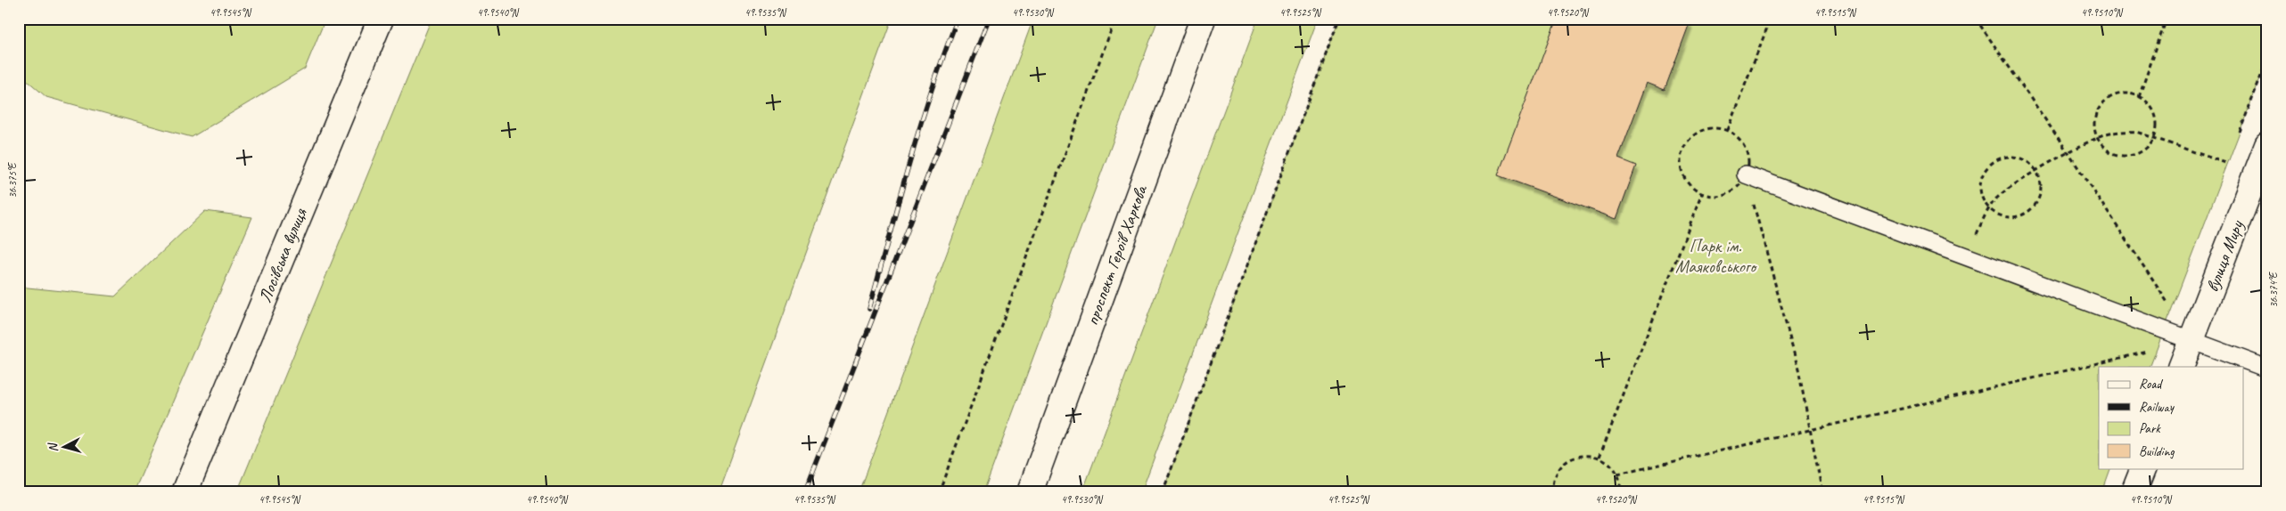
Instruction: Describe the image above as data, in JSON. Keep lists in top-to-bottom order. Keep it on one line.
{"streets":{"main road":["Лосівська вулиця","проспект Героїв Харкова","вулиця Миру"]},"parks":["Парк ім. Маяковського"],"legend":["Road","Railway","Park","Building"],"north":"left","coordinates":["49.9545°N","49.9540°N","49.9535°N","49.9530°N","49.9525°N","49.9520°N","49.9515°N","49.9510°N","36.375°E","36.374°E"]}
